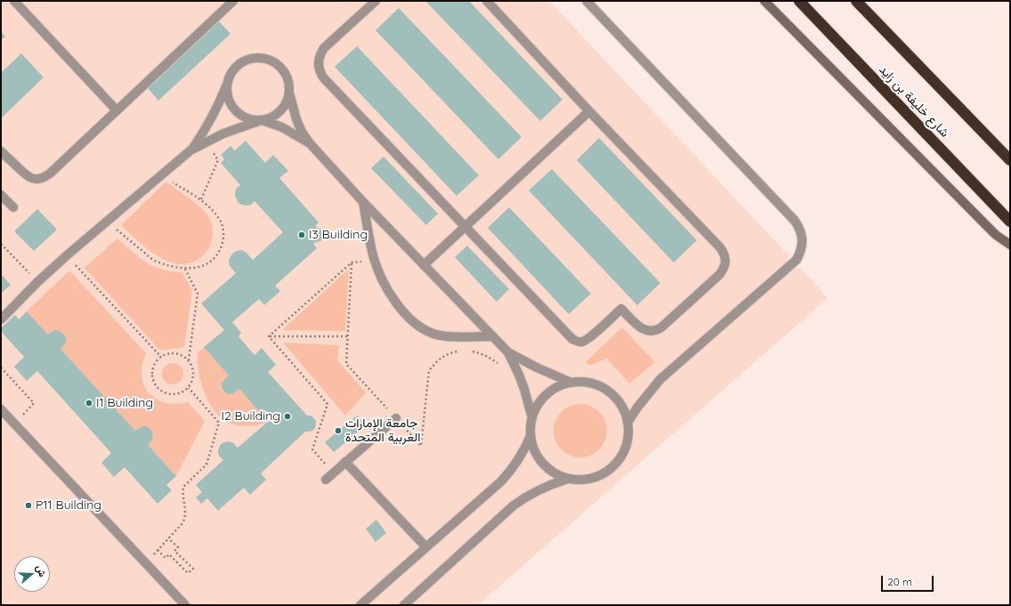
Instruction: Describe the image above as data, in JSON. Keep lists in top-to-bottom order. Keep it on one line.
{"streets":{"highway":["شارع خليفة بن زايد"]},"places":["I3 Building","I1 Building","I2 Building","جامعة الإمارات العربية المتحدة","P11 Building"],"scale_bar":"20 m","north":"right"}
